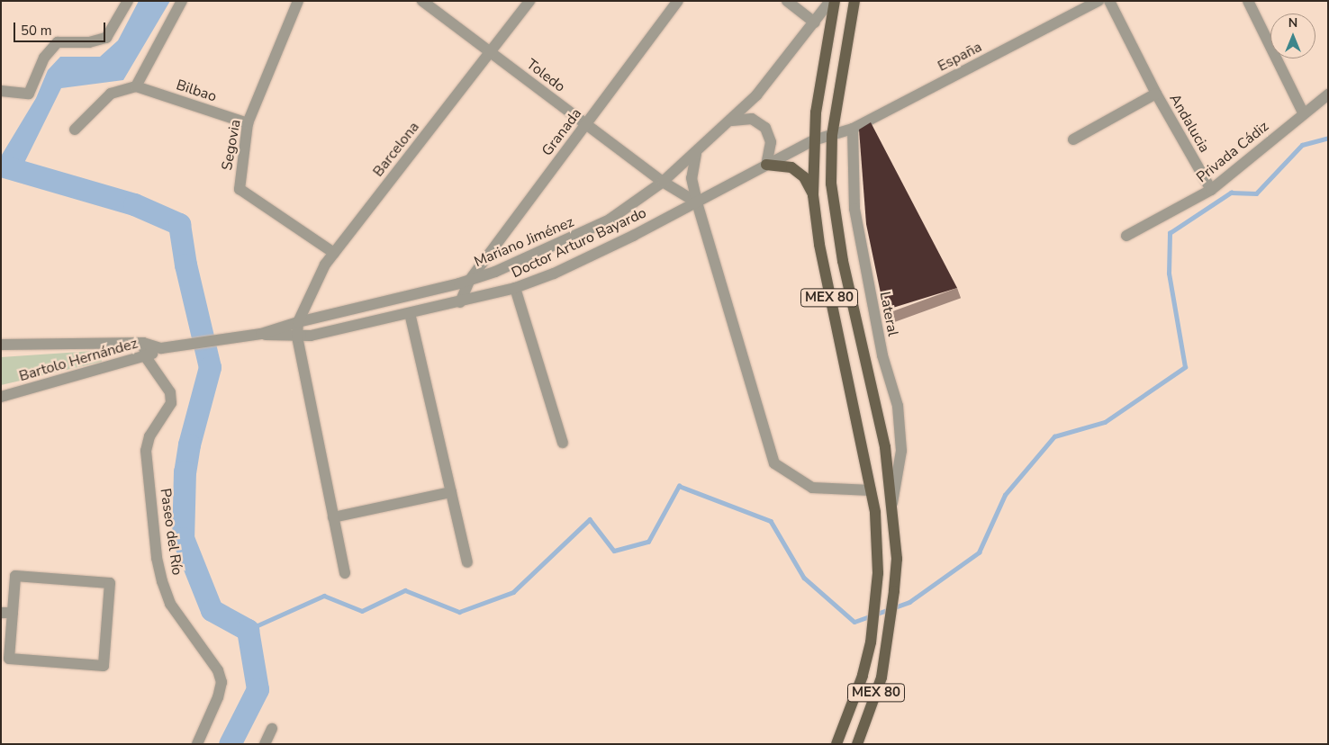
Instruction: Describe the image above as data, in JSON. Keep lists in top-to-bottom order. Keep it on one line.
{"streets":{"main road":["MEX 80"],"street":["España","Toledo","Bilbao","Andalucia","Granada","Segovia","Barcelona","Privada Cádiz","Mariano Jiménez","Doctor Arturo Bayardo","Lateral","Bartolo Hernández","Paseo del Río"]},"crossings":[["España","Doctor Arturo Bayardo"],["España","MEX 80"],["España","Lateral"],["Toledo","Granada"],["Toledo","Barcelona"],["Toledo","Mariano Jiménez"],["Toledo","Doctor Arturo Bayardo"],["Bilbao","Segovia"],["Andalucia","Privada Cádiz"],["Granada","Mariano Jiménez"],["Granada","Doctor Arturo Bayardo"],["Segovia","Barcelona"],["Barcelona","Mariano Jiménez"],["Mariano Jiménez","Doctor Arturo Bayardo"],["Mariano Jiménez","Bartolo Hernández"],["Mariano Jiménez","Paseo del Río"],["Doctor Arturo Bayardo","MEX 80"],["MEX 80","Lateral"],["Bartolo Hernández","Paseo del Río"]],"scale_bar":"50 m","north":"top"}
